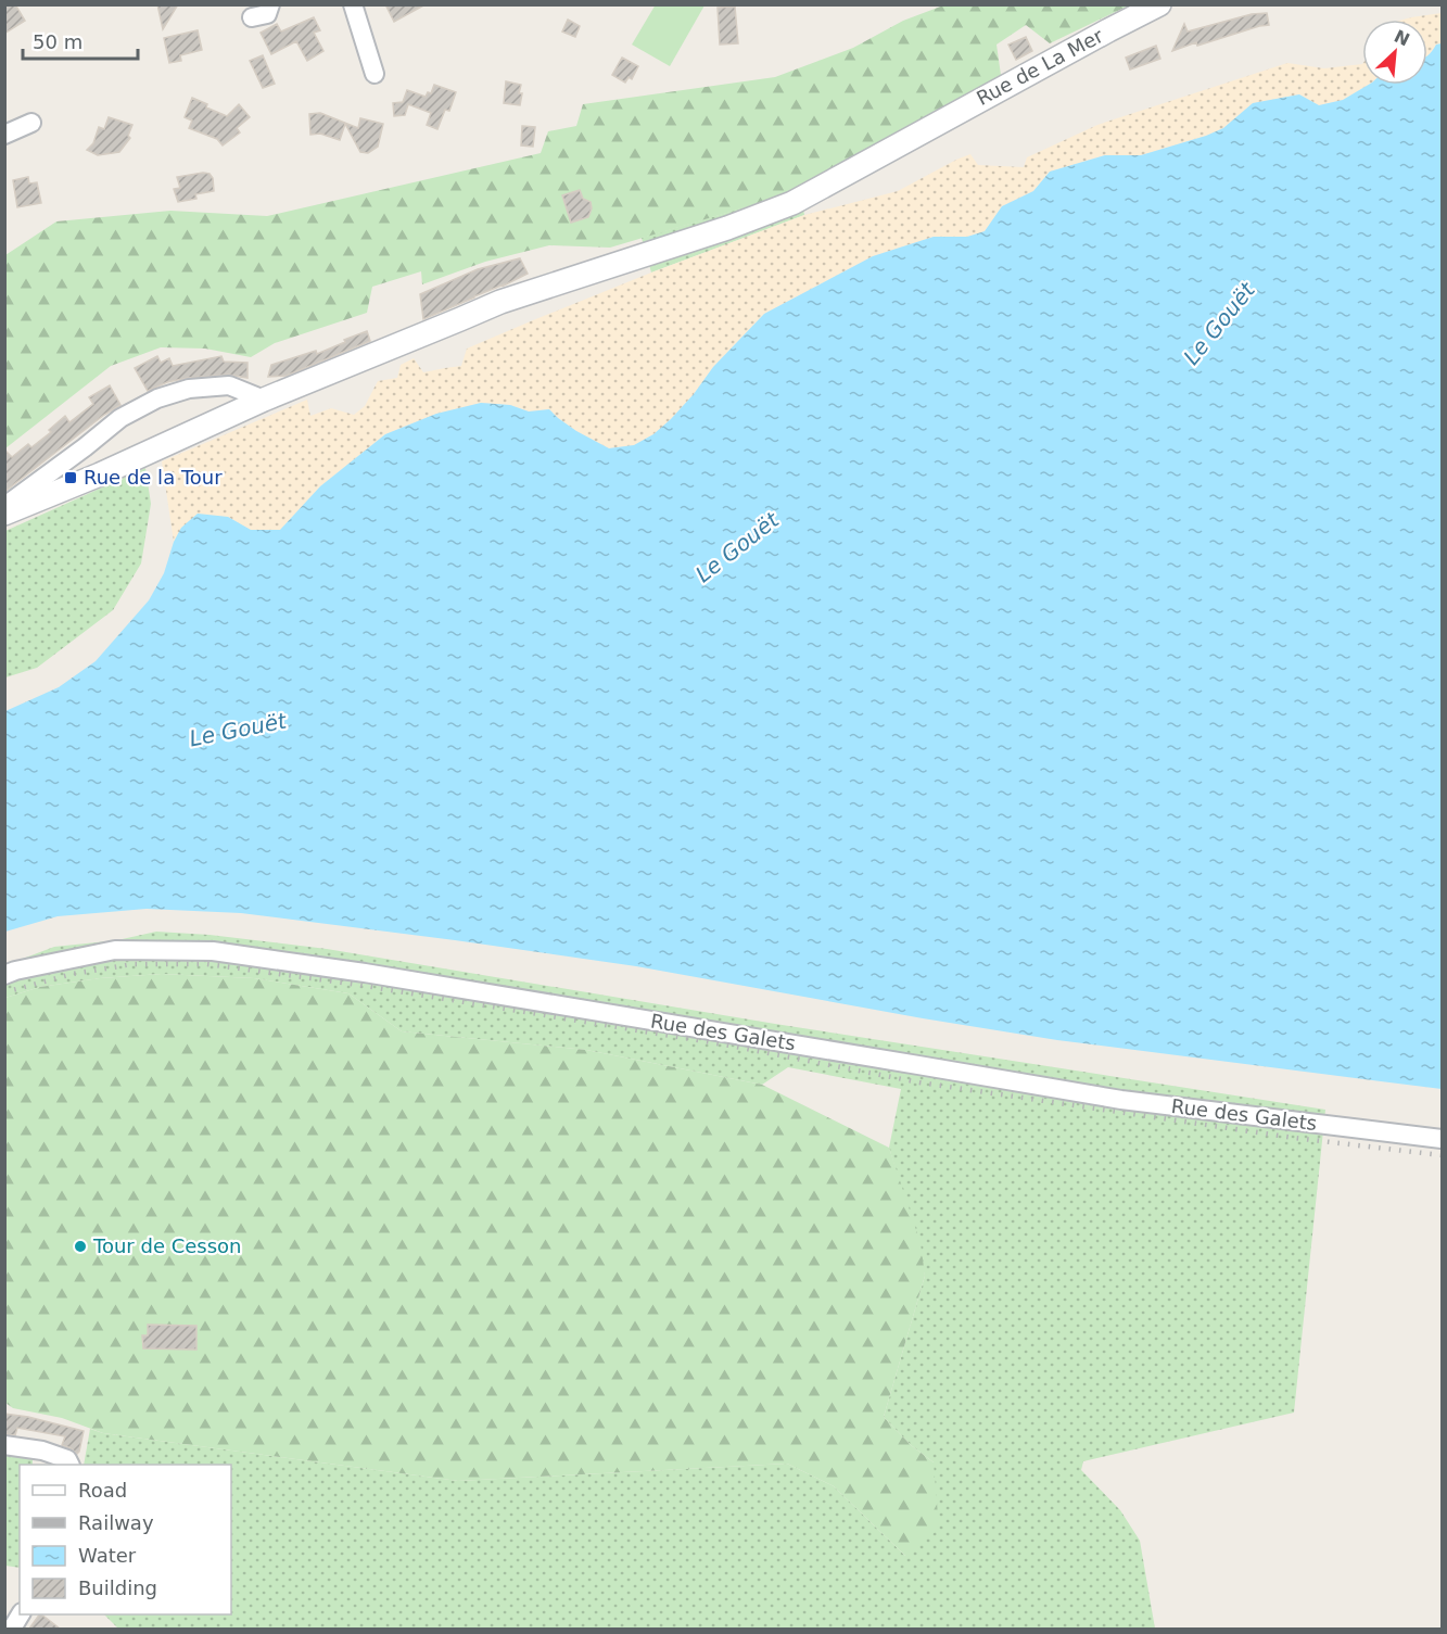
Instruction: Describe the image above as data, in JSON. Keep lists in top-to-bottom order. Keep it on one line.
{"streets":{"street":["Rue de La Mer","Rue des Galets"]},"water":["Le Gouët"],"places":{"transit":["Rue de la Tour"],"other":["Tour de Cesson"]},"legend":["Road","Railway","Water","Building"],"scale_bar":"50 m","north":"top right"}
